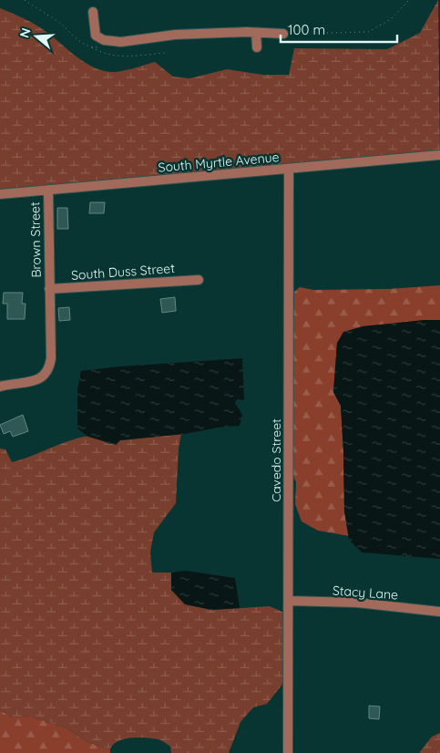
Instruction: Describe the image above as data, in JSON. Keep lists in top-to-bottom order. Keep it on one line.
{"streets":{"street":["South Myrtle Avenue","Brown Street","South Duss Street","Cavedo Street","Stacy Lane"]},"crossings":[["South Myrtle Avenue","Brown Street"],["South Myrtle Avenue","Cavedo Street"],["Brown Street","South Duss Street"],["Cavedo Street","Stacy Lane"]],"scale_bar":"100 m","north":"left"}
